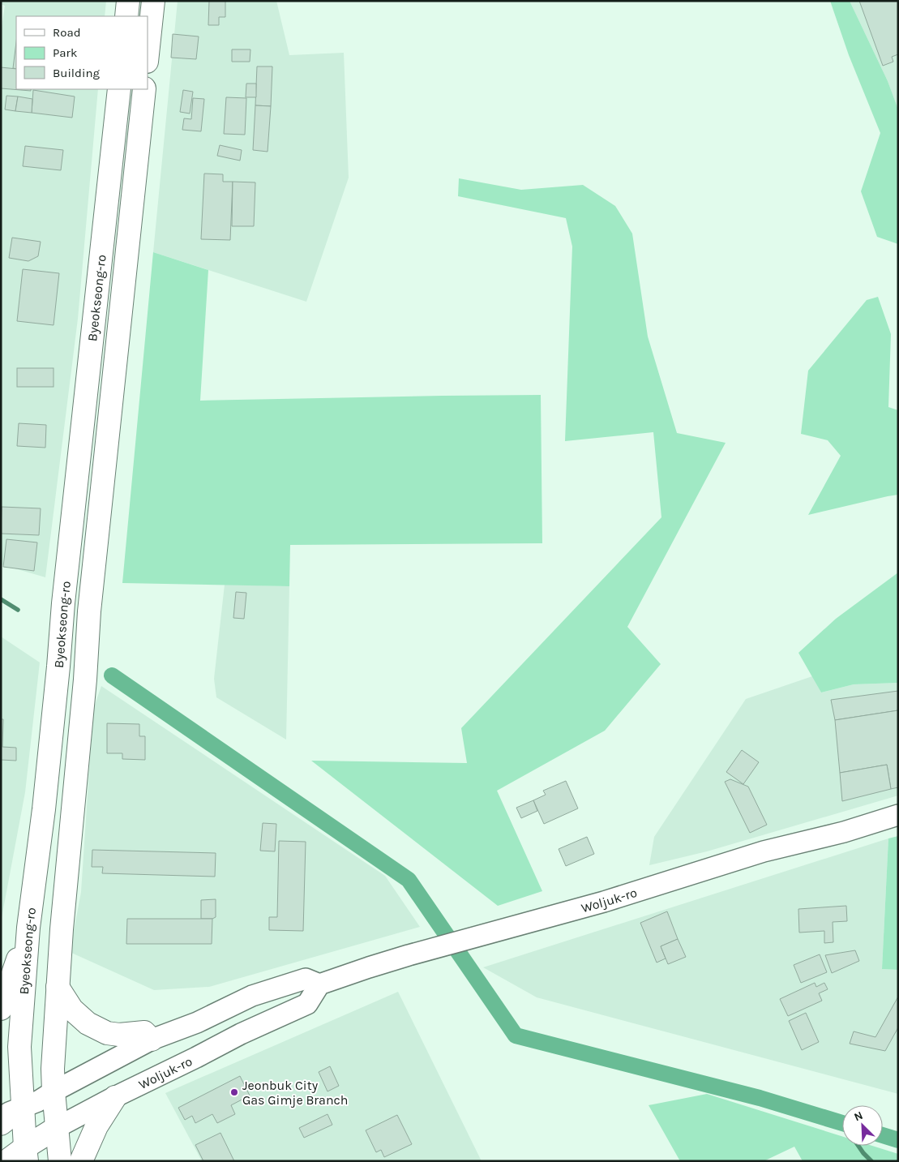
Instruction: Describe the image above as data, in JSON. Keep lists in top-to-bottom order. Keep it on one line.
{"streets":{"main road":["Byeokseong-ro","Woljuk-ro"]},"crossings":[["Byeokseong-ro","Woljuk-ro"]],"places":["Jeonbuk City Gas Gimje Branch"],"legend":["Road","Park","Building"],"north":"top left"}
